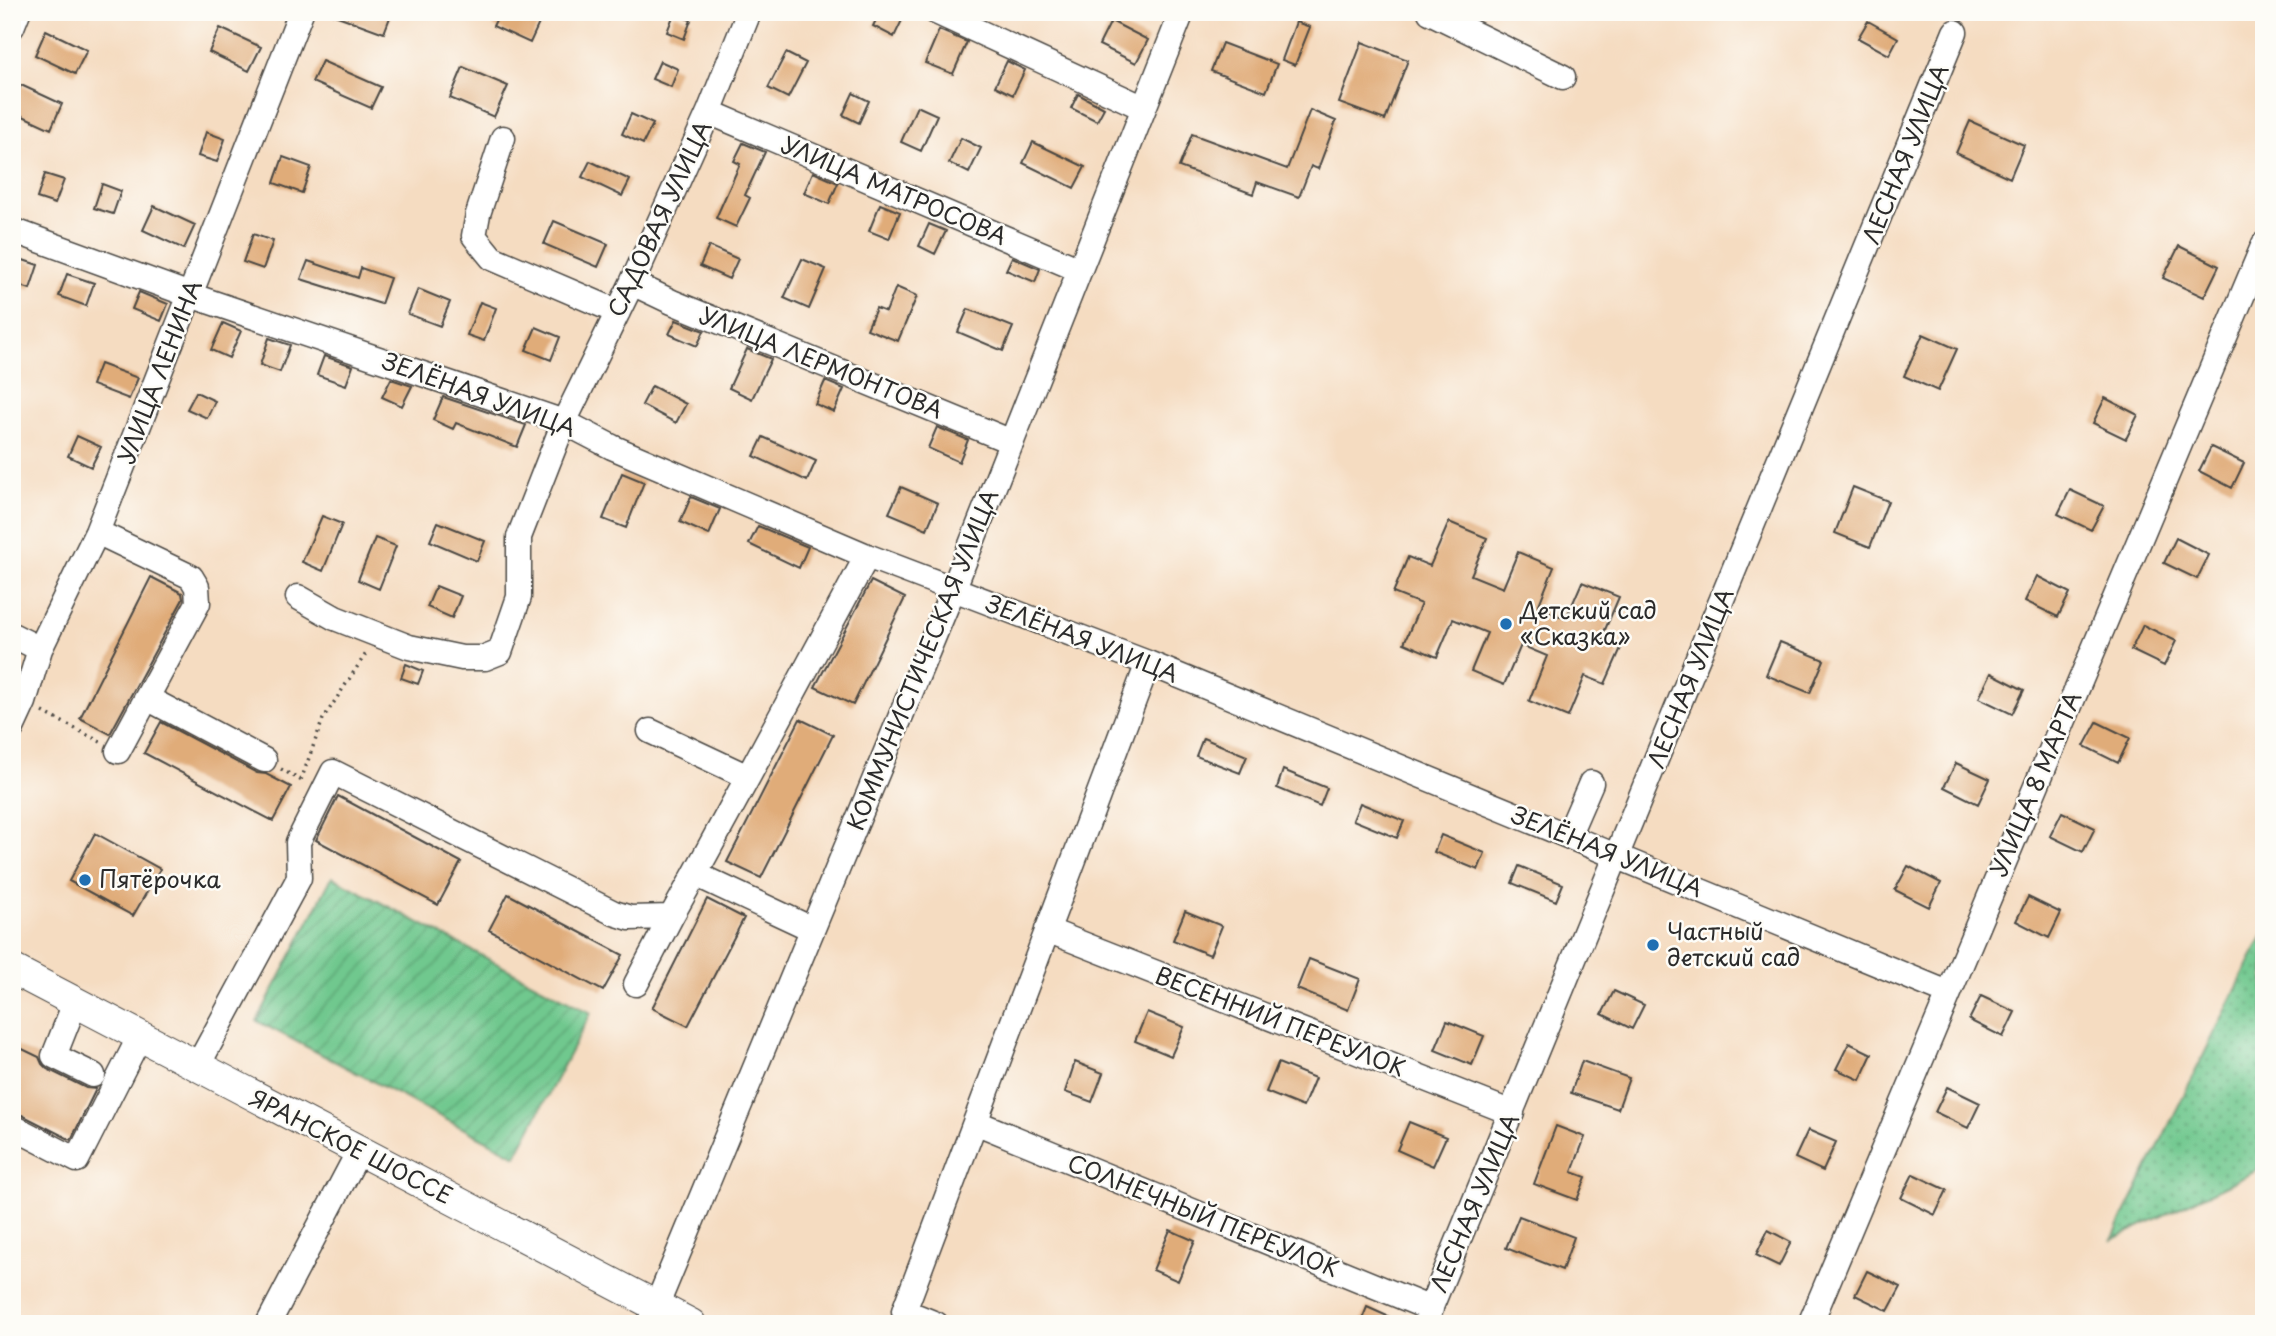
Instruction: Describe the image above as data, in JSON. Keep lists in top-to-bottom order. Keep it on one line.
{"streets":{"main road":["ЯРАНСКОЕ ШОССЕ"],"street":["ЛЕСНАЯ УЛИЦА","УЛИЦА МАТРОСОВА","САДОВАЯ УЛИЦА","УЛИЦА ЛЕРМОНТОВА","УЛИЦА ЛЕНИНА","ЗЕЛЁНАЯ УЛИЦА","КОММУНИСТИЧЕСКАЯ УЛИЦА","УЛИЦА 8 МАРТА","ВЕСЕННИЙ ПЕРЕУЛОК","СОЛНЕЧНЫЙ ПЕРЕУЛОК"]},"crossings":[["ЛЕСНАЯ УЛИЦА","ЗЕЛЁНАЯ УЛИЦА"],["ЛЕСНАЯ УЛИЦА","ВЕСЕННИЙ ПЕРЕУЛОК"],["ЛЕСНАЯ УЛИЦА","СОЛНЕЧНЫЙ ПЕРЕУЛОК"],["УЛИЦА МАТРОСОВА","САДОВАЯ УЛИЦА"],["УЛИЦА МАТРОСОВА","КОММУНИСТИЧЕСКАЯ УЛИЦА"],["САДОВАЯ УЛИЦА","УЛИЦА ЛЕРМОНТОВА"],["САДОВАЯ УЛИЦА","ЗЕЛЁНАЯ УЛИЦА"],["УЛИЦА ЛЕРМОНТОВА","КОММУНИСТИЧЕСКАЯ УЛИЦА"],["УЛИЦА ЛЕНИНА","ЗЕЛЁНАЯ УЛИЦА"],["ЗЕЛЁНАЯ УЛИЦА","КОММУНИСТИЧЕСКАЯ УЛИЦА"],["ЗЕЛЁНАЯ УЛИЦА","УЛИЦА 8 МАРТА"],["КОММУНИСТИЧЕСКАЯ УЛИЦА","ЯРАНСКОЕ ШОССЕ"]],"places":["Детский сад «Сказка»","Пятёрочка","Частный детский сад"]}
